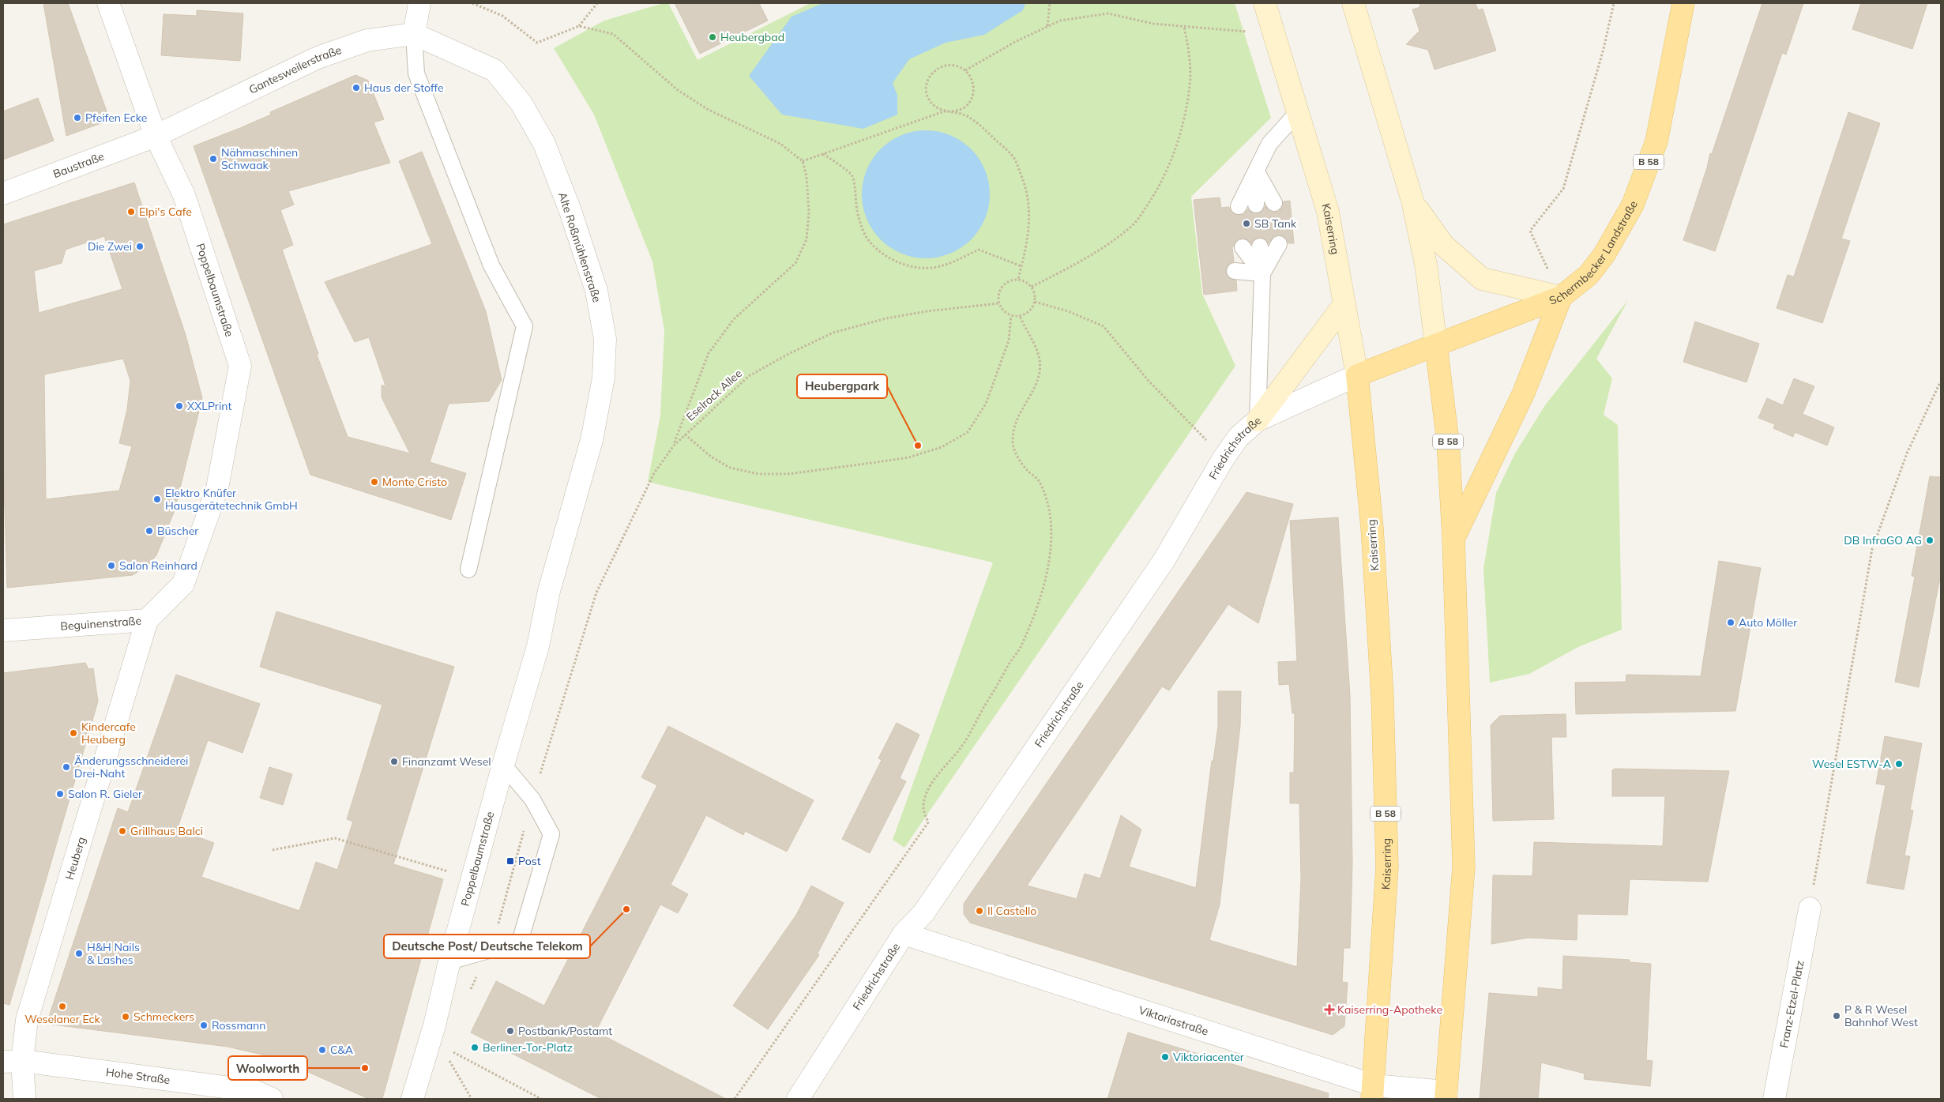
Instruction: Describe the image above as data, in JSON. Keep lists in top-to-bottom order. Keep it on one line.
{"streets":{"main road":["B 58","Kaiserring","Schermbecker Landstraße"],"street":["Gantesweilerstraße","Baustraße","Alte Roßmühlenstraße","Poppelbaumstraße","Friedrichstraße","Beguinenstraße","Heuberg","Franz-Etzel-Platz","Viktoriastraße","Hohe Straße"],"path":["Eselrock Allee"]},"crossings":[["Gantesweilerstraße","Baustraße"],["Gantesweilerstraße","Alte Roßmühlenstraße"],["Gantesweilerstraße","Poppelbaumstraße"],["B 58","Schermbecker Landstraße"],["B 58","Viktoriastraße"],["Baustraße","Poppelbaumstraße"],["Kaiserring","Schermbecker Landstraße"],["Kaiserring","Friedrichstraße"],["Kaiserring","Viktoriastraße"],["Alte Roßmühlenstraße","Poppelbaumstraße"],["Schermbecker Landstraße","Friedrichstraße"],["Poppelbaumstraße","Beguinenstraße"],["Friedrichstraße","Viktoriastraße"],["Beguinenstraße","Heuberg"],["Heuberg","Hohe Straße"]],"places":{"other":["Heubergbad","Haus der Stoffe","Pfeifen Ecke","Nähmaschinen Schwaak","Elpi's Cafe","SB Tank","Die Zwei","XXLPrint","Heubergpark","Monte Cristo","Elektro Knüfer Hausgerätetechnik GmbH","Büscher","DB InfraGO AG","Salon Reinhard","Auto Möller","Kindercafe Heuberg","Finanzamt Wesel","Wesel ESTW-A","Änderungsschneiderei Drei-Naht","Salon R. Gieler","Grillhaus Balci","Deutsche Post/ Deutsche Telekom","Il Castello","H&H Nails & Lashes","Weselaner Eck","P & R Wesel Bahnhof West","Schmeckers","Rossmann","Postbank/Postamt","Berliner-Tor-Platz","C&A","Viktoriacenter","Woolworth"],"transit":["Post"],"health":["Kaiserring-Apotheke"]}}
